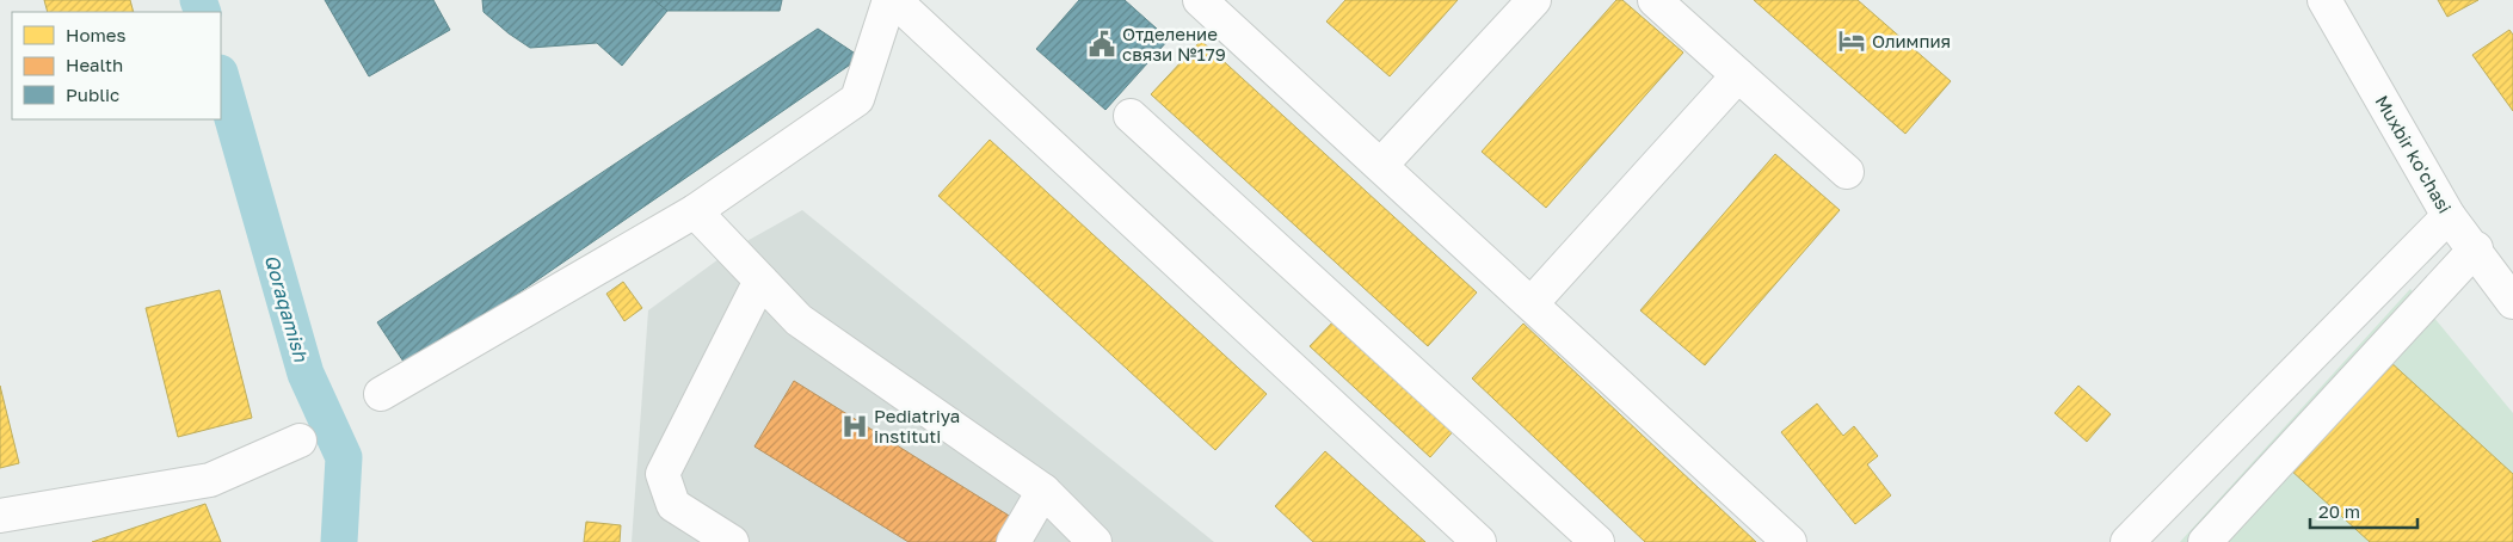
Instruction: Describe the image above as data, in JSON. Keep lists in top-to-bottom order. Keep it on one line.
{"streets":{"street":["Muxbir ko'chasi"]},"water":["Qoraqamish"],"places":{"hotel":["Олимпия"],"public building":["Отделение связи №179"],"hospital":["Pediatriya instituti"]},"legend":["Homes","Health","Public"],"scale_bar":"20 m"}
